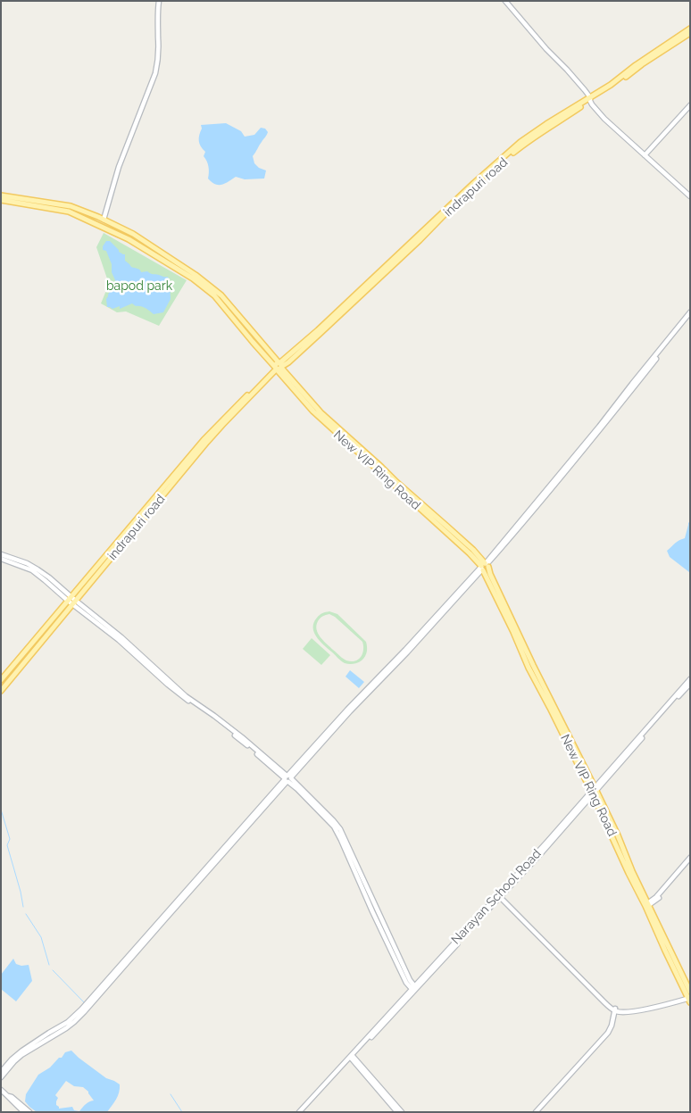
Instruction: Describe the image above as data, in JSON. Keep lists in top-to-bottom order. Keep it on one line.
{"streets":{"main road":["indrapuri road","New VIP Ring Road"],"street":["Narayan School Road"]},"crossings":[["indrapuri road","New VIP Ring Road"],["New VIP Ring Road","Narayan School Road"]],"parks":["bapod park"]}
